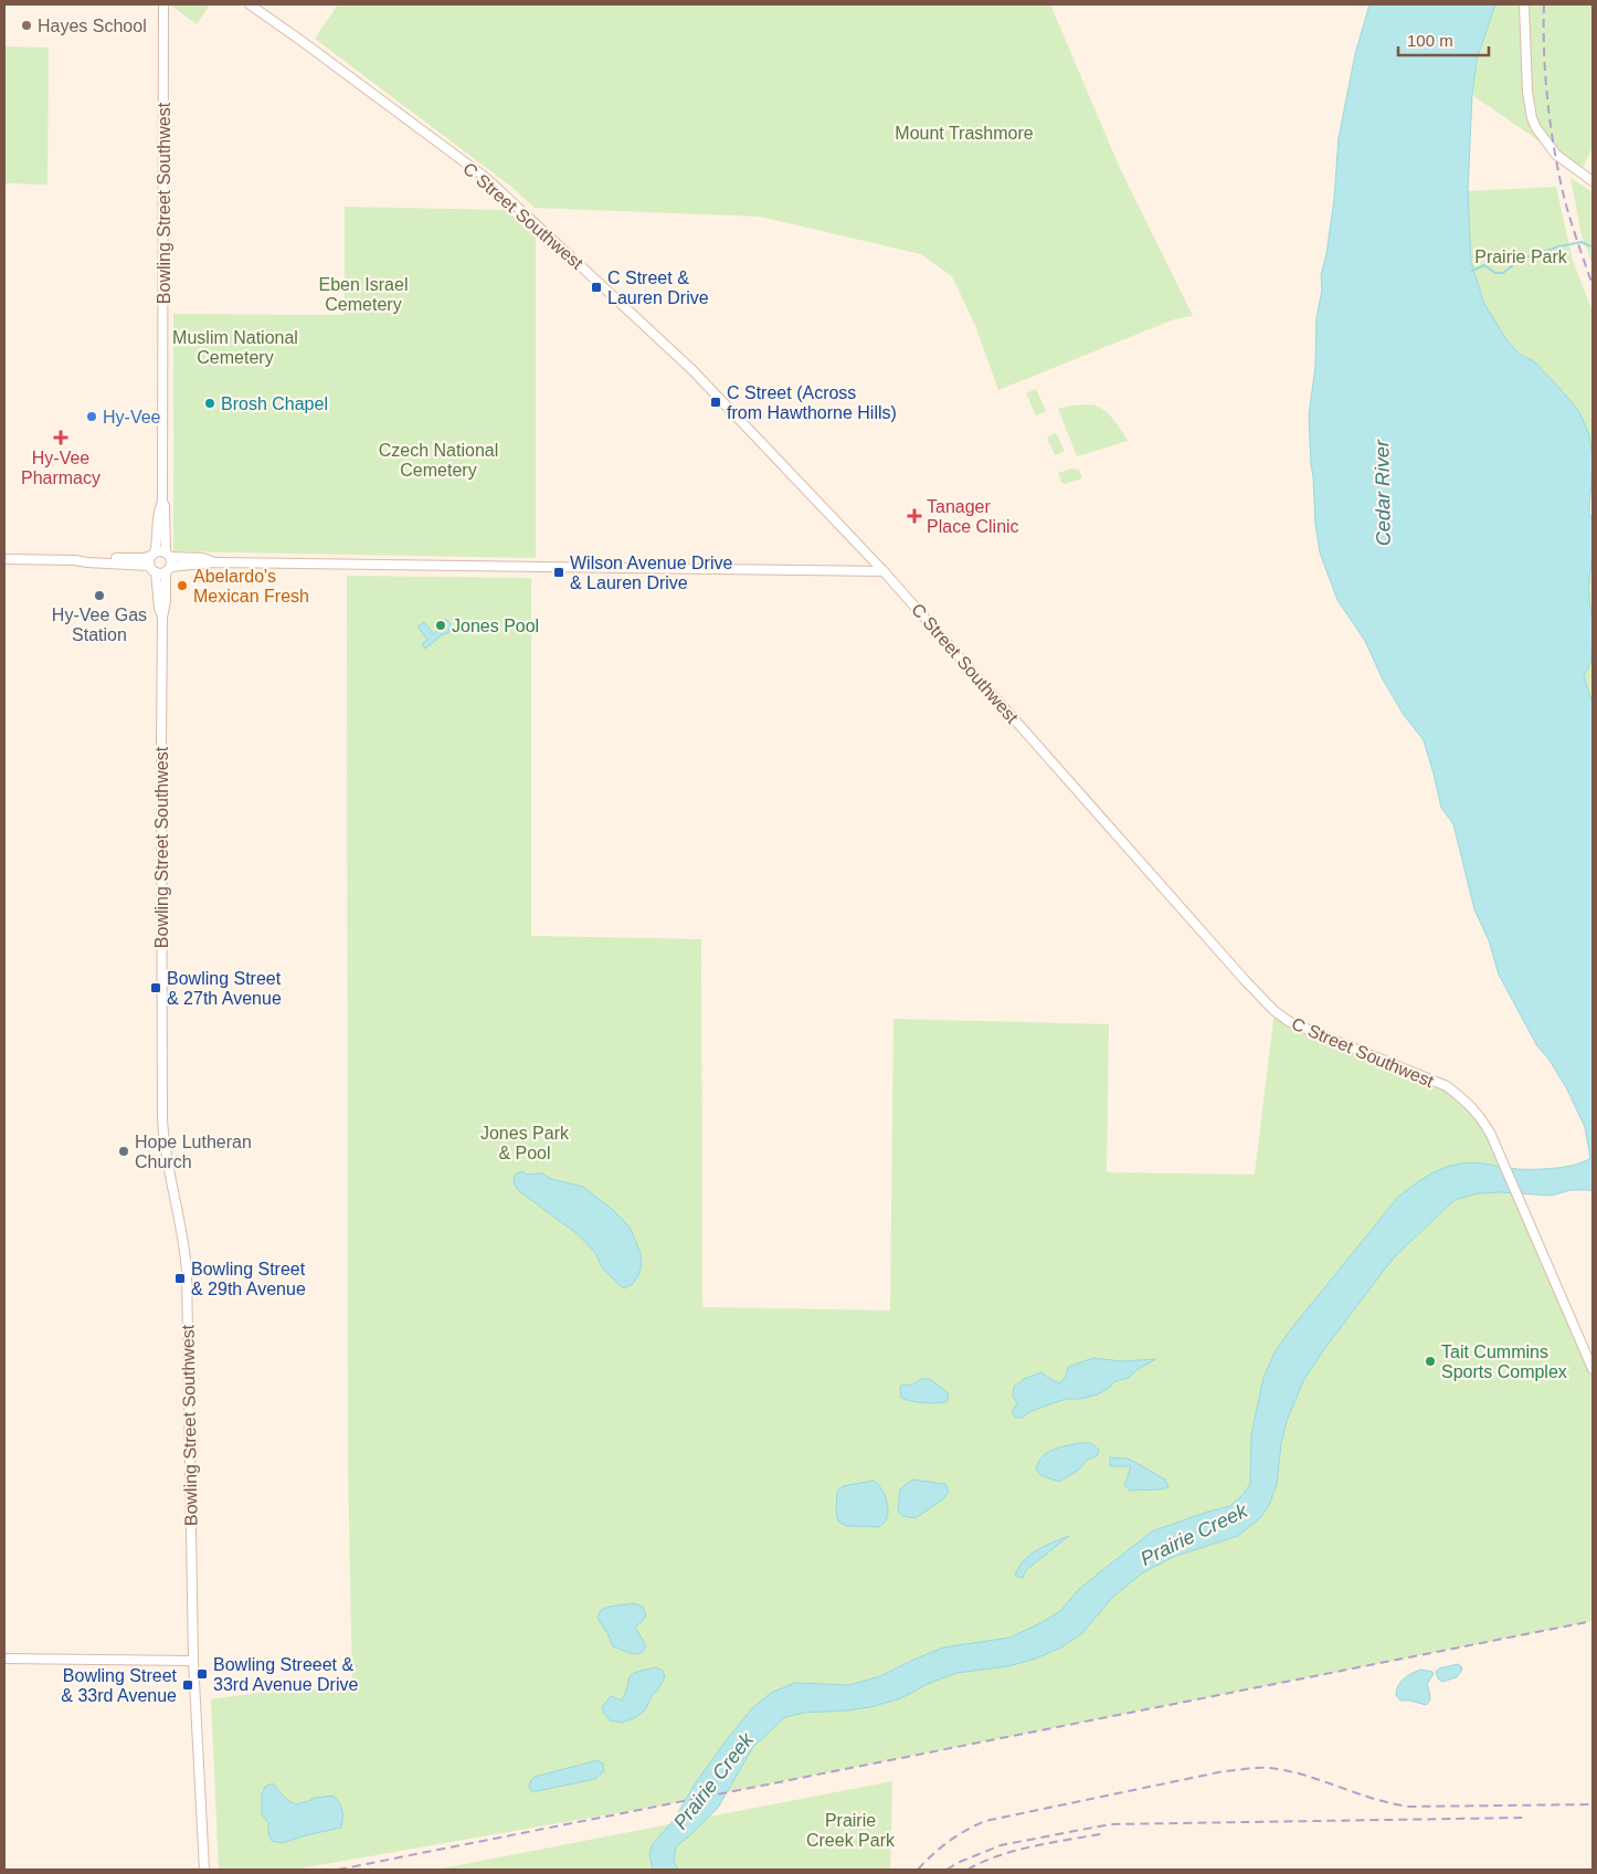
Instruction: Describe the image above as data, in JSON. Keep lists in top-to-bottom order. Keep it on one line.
{"streets":{"main road":["Bowling Street Southwest","C Street Southwest"]},"water":["Cedar River","Prairie Creek"],"parks":["Mount Trashmore","Prairie Park","Eben Israel Cemetery","Muslim National Cemetery","Czech National Cemetery","Jones Park & Pool","Prairie Creek Park"],"places":{"other":["Hayes School","Brosh Chapel","Hy-Vee","Abelardo's Mexican Fresh","Hy-Vee Gas Station","Jones Pool","Hope Lutheran Church","Tait Cummins Sports Complex"],"transit":["C Street & Lauren Drive","C Street (Across from Hawthorne Hills)","Wilson Avenue Drive & Lauren Drive","Bowling Street & 27th Avenue","Bowling Street & 29th Avenue","Bowling Streeet & 33rd Avenue Drive","Bowling Street & 33rd Avenue"],"health":["Hy-Vee Pharmacy","Tanager Place Clinic"]},"scale_bar":"100 m"}
